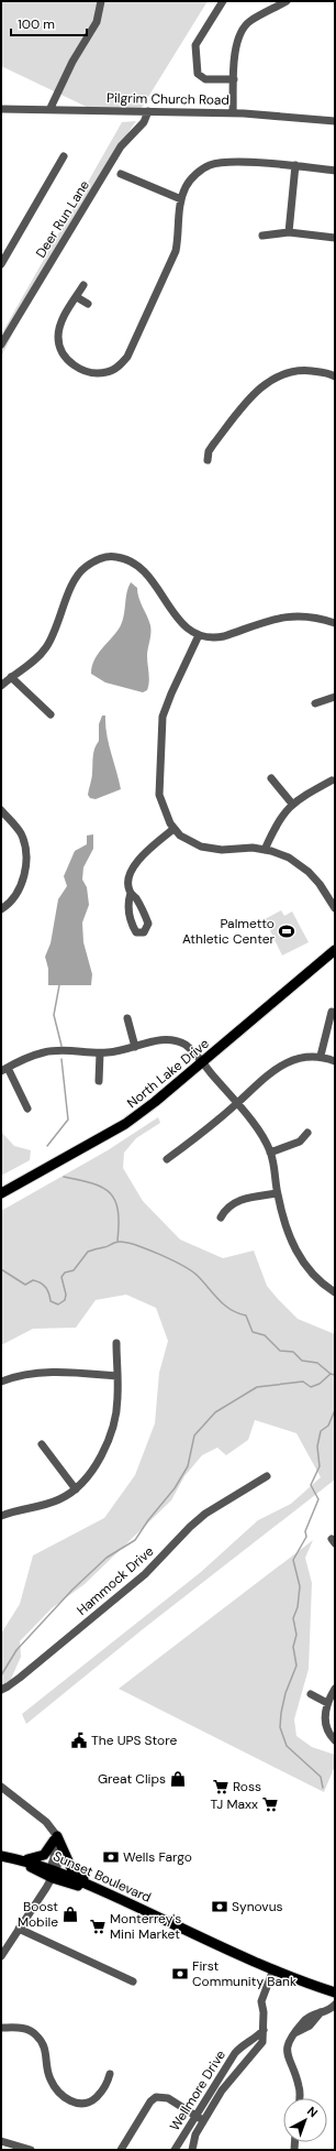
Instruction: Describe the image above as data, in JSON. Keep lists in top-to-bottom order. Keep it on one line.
{"streets":{"main road":["North Lake Drive","Sunset Boulevard"],"street":["Pilgrim Church Road","Deer Run Lane","Hammock Drive","Wellmore Drive"]},"crossings":[["Pilgrim Church Road","Deer Run Lane"],["Sunset Boulevard","Wellmore Drive"]],"places":{"sports":["Palmetto Athletic Center"],"public building":["The UPS Store"],"shop":["Great Clips","Boost Mobile"],"supermarket":["Ross","TJ Maxx","Monterrey's Mini Market"],"bank":["Wells Fargo","Synovus","First Community Bank"]},"scale_bar":"100 m","north":"top right"}
